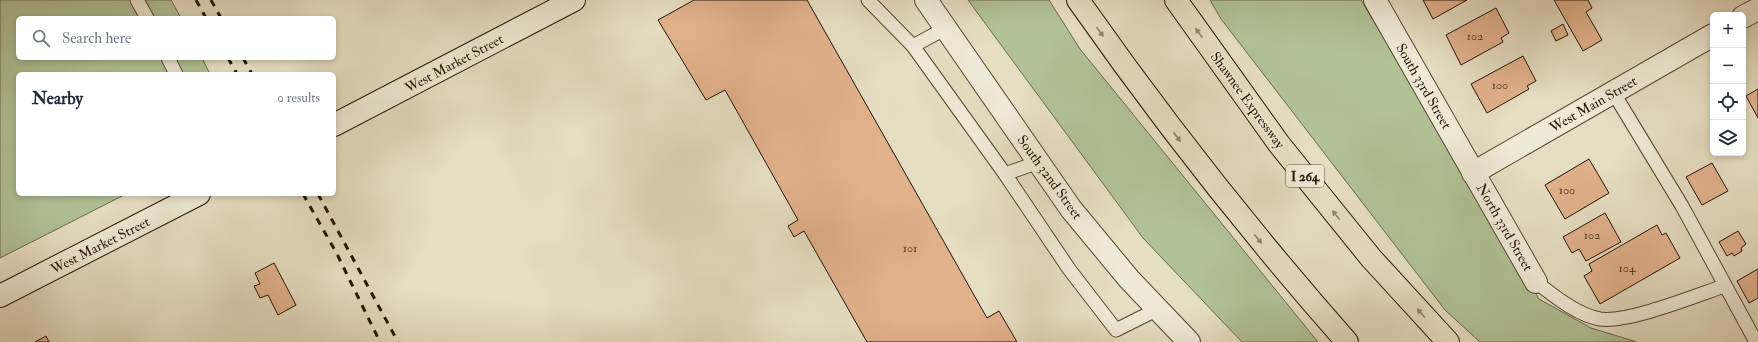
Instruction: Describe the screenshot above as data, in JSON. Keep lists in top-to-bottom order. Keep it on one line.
{"streets":{"highway":["Shawnee Expressway","I 264"],"street":["West Market Street","South 33rd Street","West Main Street","South 32nd Street","North 33rd Street"]},"crossings":[["South 33rd Street","West Main Street"],["South 33rd Street","North 33rd Street"],["West Main Street","North 33rd Street"]],"house_numbers":["102","100","100","102","101","104"],"page":{"map_buttons":["+","−"],"search":"Search here","heading":["Nearby","0 results"]}}
